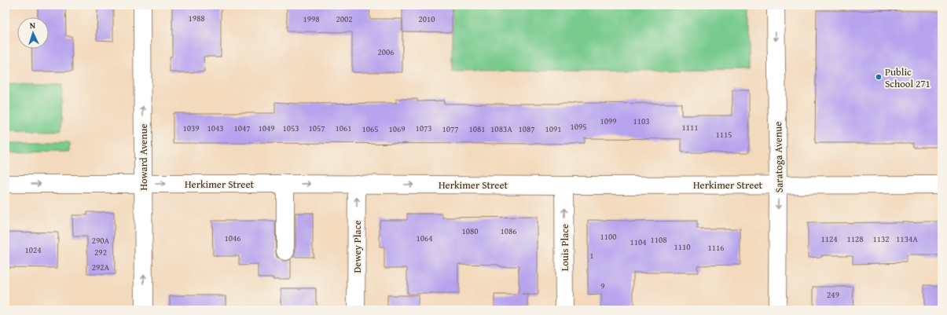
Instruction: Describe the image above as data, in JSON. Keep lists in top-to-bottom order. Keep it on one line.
{"streets":{"street":["Howard Avenue","Saratoga Avenue","Herkimer Street","Dewey Place","Louis Place"]},"crossings":[["Howard Avenue","Herkimer Street"],["Saratoga Avenue","Herkimer Street"],["Herkimer Street","Dewey Place"],["Herkimer Street","Louis Place"]],"one_way":["Howard Avenue","Saratoga Avenue","Herkimer Street","Louis Place"],"places":["Public School 271"],"house_numbers":["1988","1998","2002","2010","2006","1099","1103","1095","1111","1039","1043","1047","1049","1053","1057","1061","1073","1065","1069","1077","1081","1083A","1087","1091","1115","1080","1086","1100","1046","1064","1124","1128","1132","1134A","1108","290A","1104","1110","1116","1024","292","1","292A","9","249"],"north":"top"}
